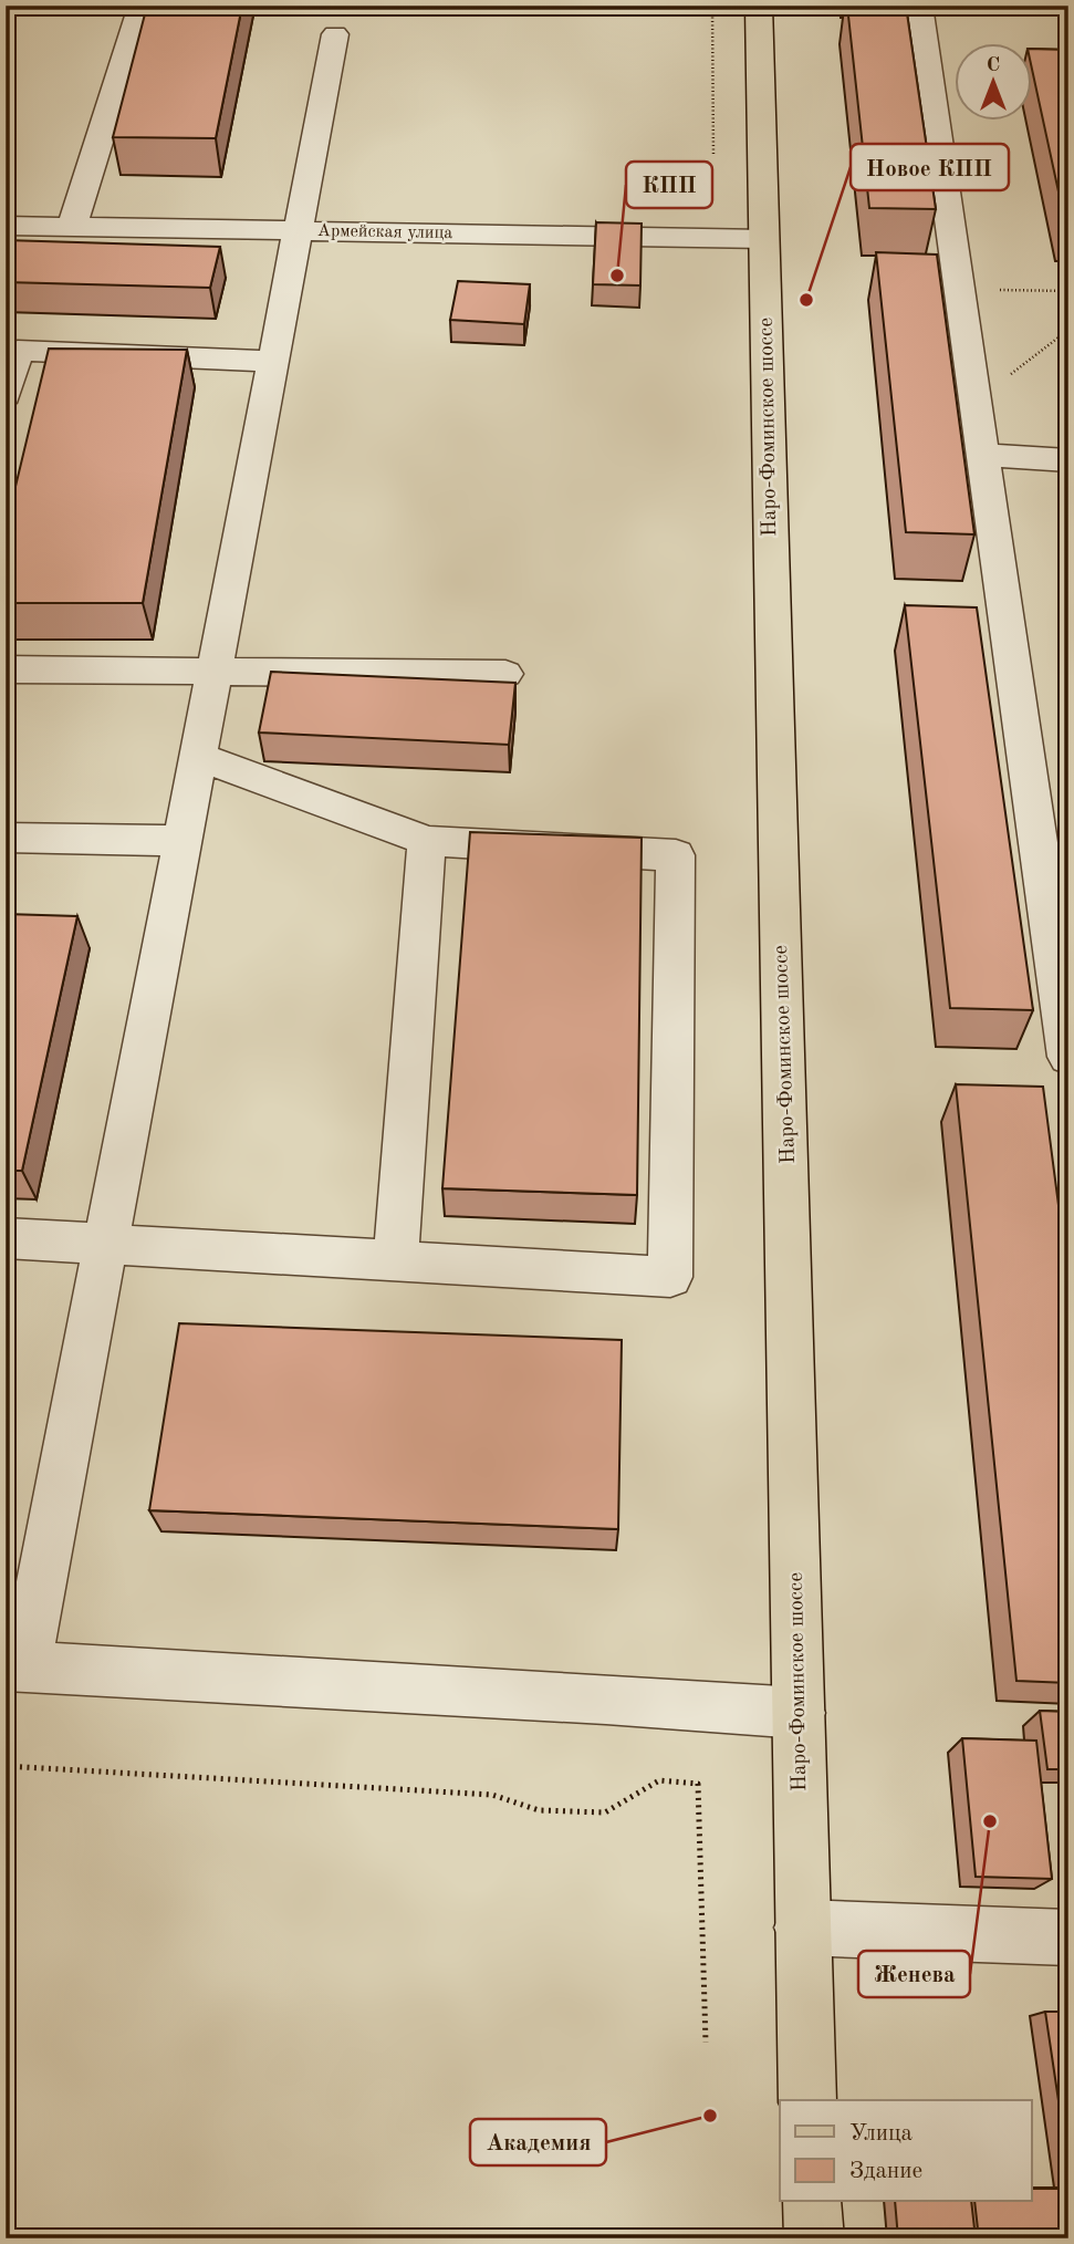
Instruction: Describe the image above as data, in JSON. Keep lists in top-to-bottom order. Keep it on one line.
{"streets":{"main road":["Наро-Фоминское шоссе"],"street":["Армейская улица"]},"crossings":[["Армейская улица","Наро-Фоминское шоссе"]],"places":["КПП","Новое КПП","Женева","Академия"],"legend":["Улица","Здание"],"north":"top"}
